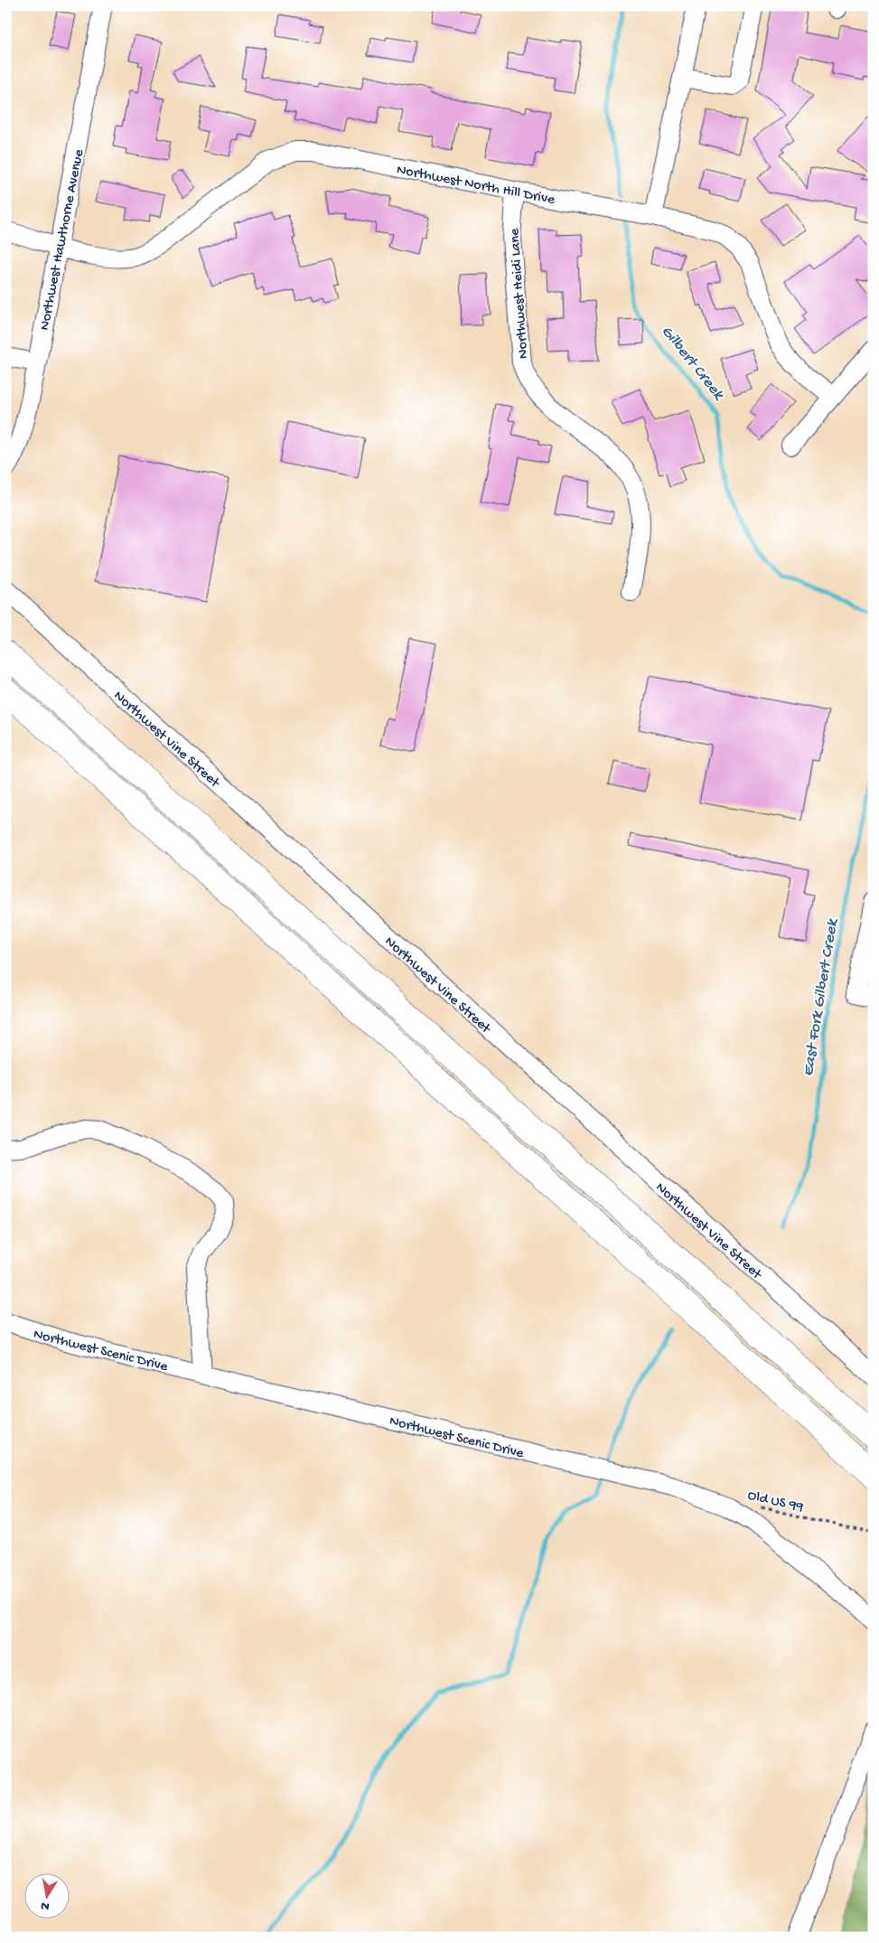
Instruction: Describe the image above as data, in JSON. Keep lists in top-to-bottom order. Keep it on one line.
{"streets":{"street":["Northwest North Hill Drive","Northwest Hawthorne Avenue","Northwest Heidi Lane","Northwest Vine Street","Northwest Scenic Drive"],"path":["Old US 99"]},"crossings":[["Northwest North Hill Drive","Northwest Hawthorne Avenue"],["Northwest North Hill Drive","Northwest Heidi Lane"]],"water":["Gilbert Creek","East Fork Gilbert Creek"],"north":"bottom"}
